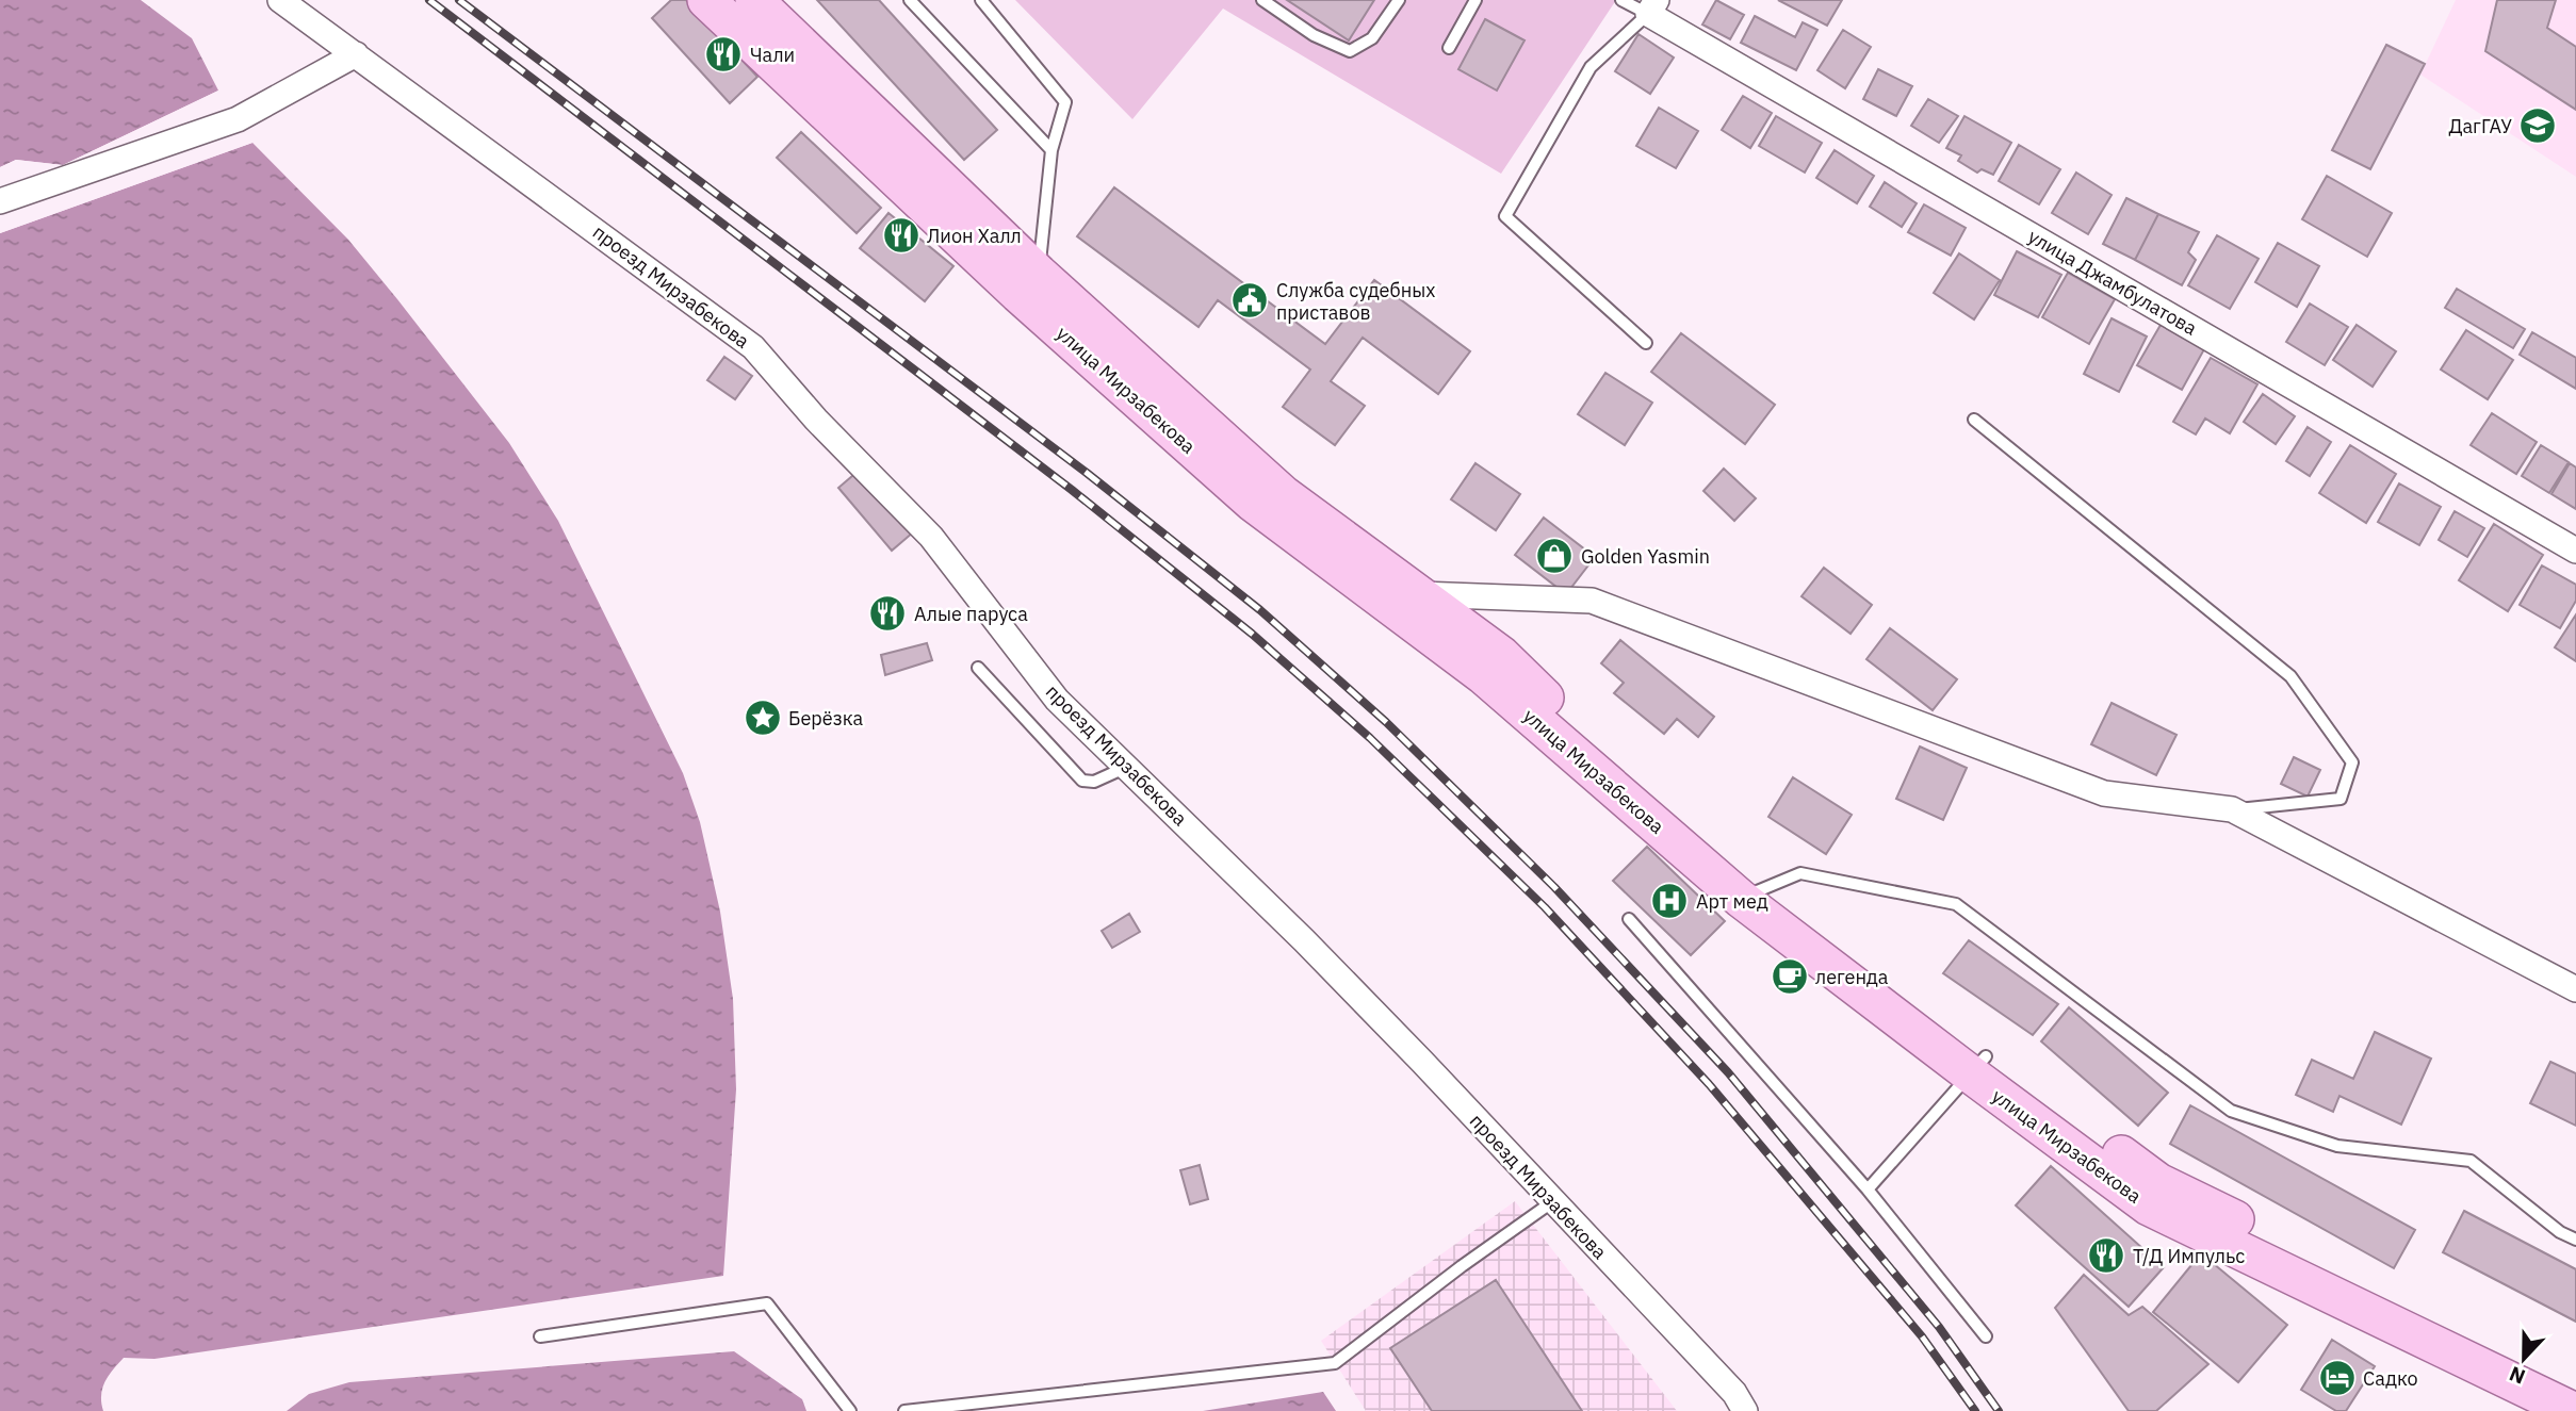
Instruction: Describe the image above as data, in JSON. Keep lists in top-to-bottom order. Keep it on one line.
{"streets":{"main road":["улица Мирзабекова"],"street":["улица Джамбулатова","проезд Мирзабекова"]},"places":{"restaurant":["Чали","Лион Халл","Алые паруса","Т/Д Импульс"],"school or university":["ДагГАУ"],"public building":["Служба судебных приставов"],"shop":["Golden Yasmin"],"place":["Берёзка"],"hospital":["Арт мед"],"cafe":["легенда"],"hotel":["Садко"]},"north":"bottom"}
